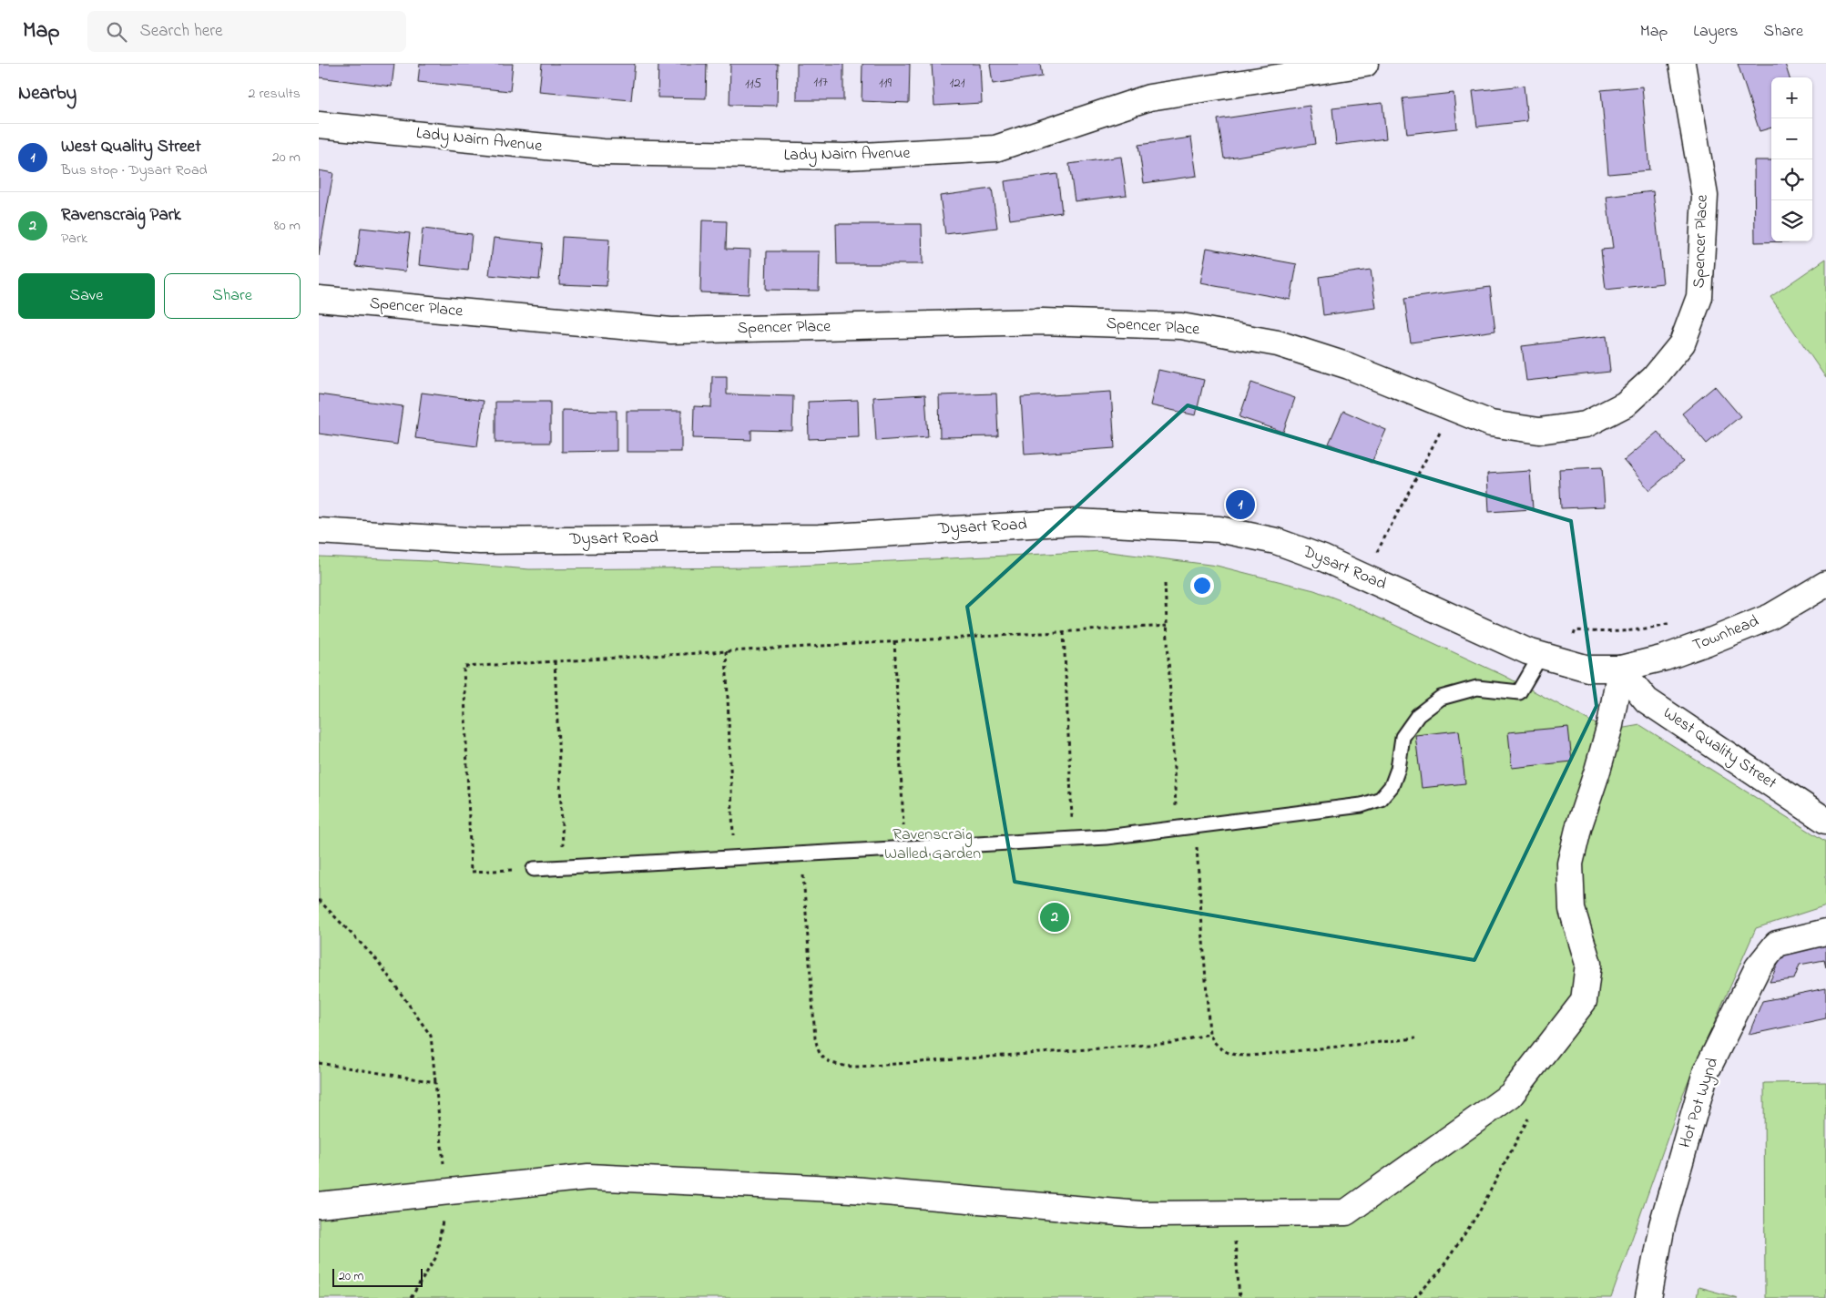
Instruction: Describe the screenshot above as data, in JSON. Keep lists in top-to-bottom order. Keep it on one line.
{"streets":{"street":["Lady Nairn Avenue","Spencer Place","Dysart Road","Townhead","West Quality Street","Hot Pot Wynd"]},"crossings":[["Dysart Road","Townhead"],["Dysart Road","West Quality Street"],["Townhead","West Quality Street"]],"parks":["Ravenscraig Walled Garden"],"house_numbers":["117","119","121","115"],"scale_bar":"20 m","page":{"header":"Map","search":"Search here","nav":["Map","Layers","Share"],"heading":["Nearby","2 results"],"map_buttons":["+","−"],"list":[{"mark":"1","name":"West Quality Street","note":"Bus stop · Dysart Road","value":"20 m"},{"mark":"2","name":"Ravenscraig Park","note":"Park","value":"80 m"}],"buttons":["Save","Share"],"pins":["1","2"],"scale":"20 m"}}
